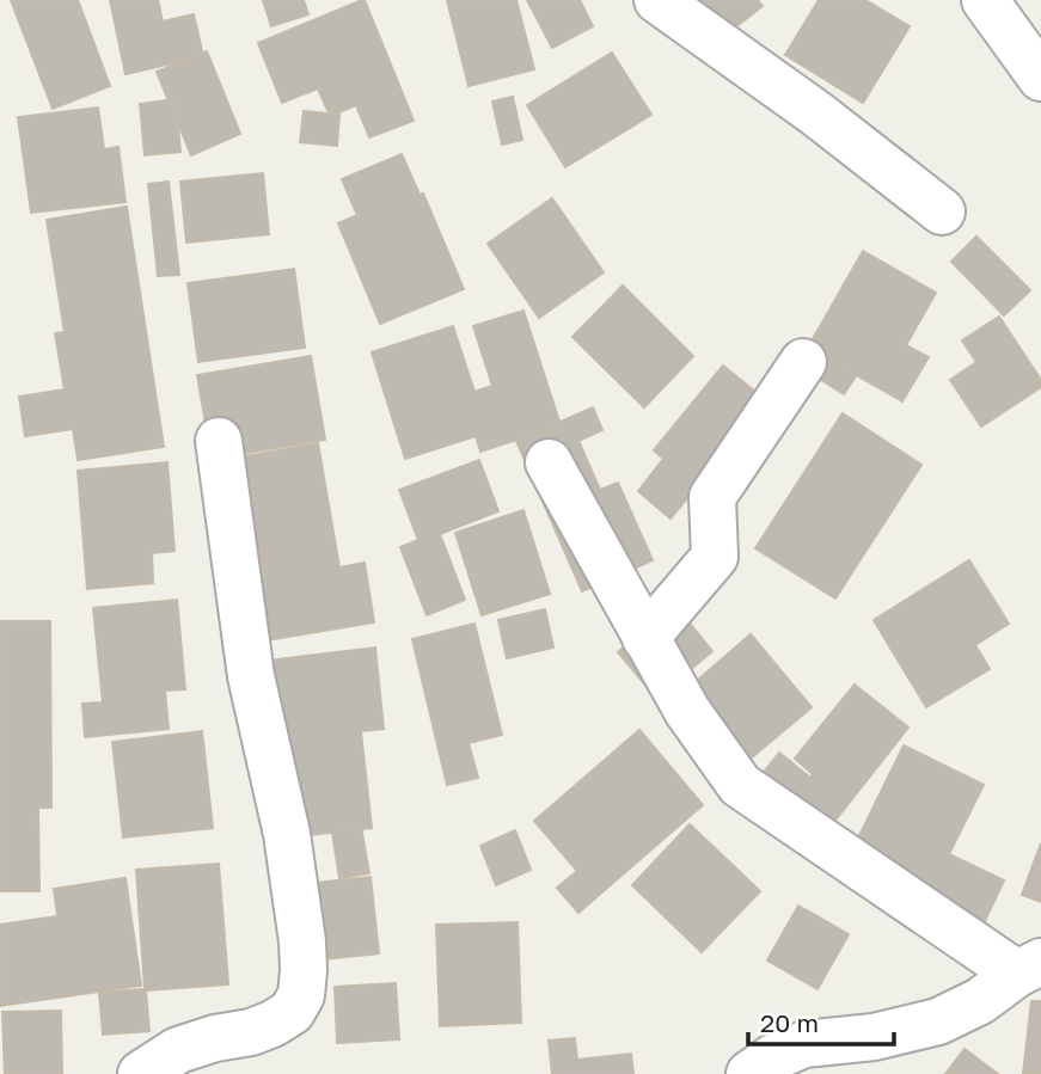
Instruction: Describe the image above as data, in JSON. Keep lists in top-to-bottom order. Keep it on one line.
{"scale_bar":"20 m"}
